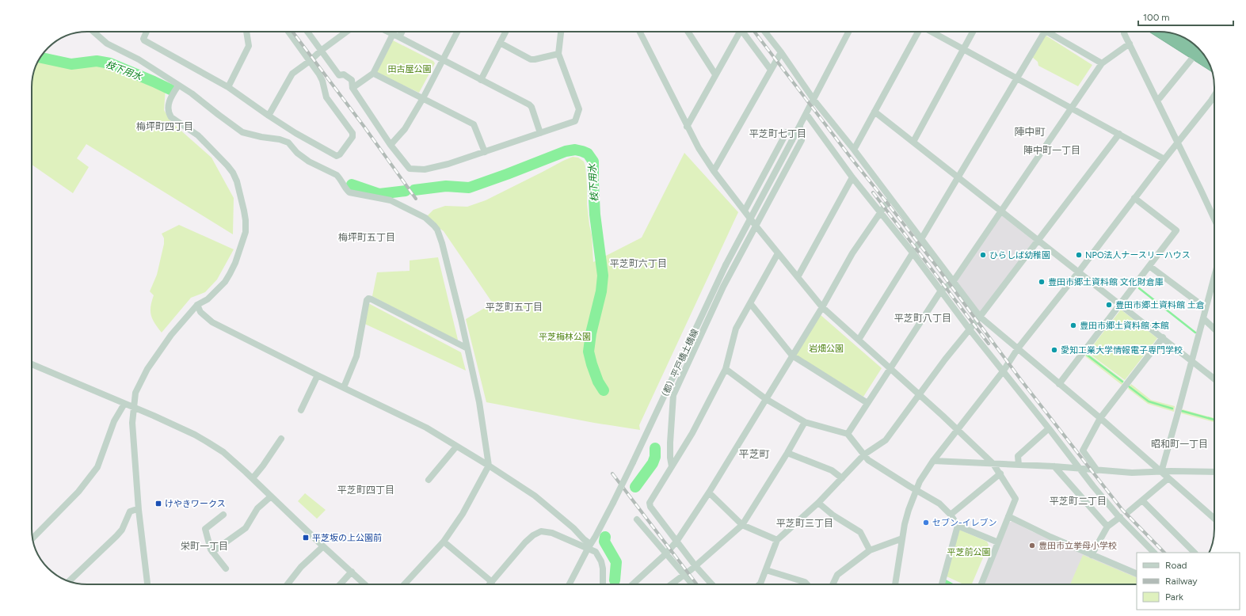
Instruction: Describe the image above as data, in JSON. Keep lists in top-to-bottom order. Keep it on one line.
{"streets":{"street":["（都）平戸橋土橋線"]},"districts":["梅坪町四丁目","陣中町","平芝町七丁目","陣中町一丁目","梅坪町五丁目","平芝町六丁目","平芝町五丁目","平芝町八丁目","昭和町一丁目","平芝町","平芝町四丁目","平芝町二丁目","平芝町三丁目","栄町一丁目"],"water":["枝下用水"],"parks":["田古屋公園","平芝梅林公園","岩畑公園","平芝前公園"],"places":{"other":["ひらしば幼稚園","NPO法人ナースリーハウス","豊田市郷土資料館 文化財倉庫","豊田市郷土資料館 土倉","豊田市郷土資料館 本館","愛知工業大学情報電子専門学校","セブン-イレブン","豊田市立挙母小学校"],"transit":["けやきワークス","平芝坂の上公園前"]},"legend":["Road","Railway","Park"],"scale_bar":"100 m"}
